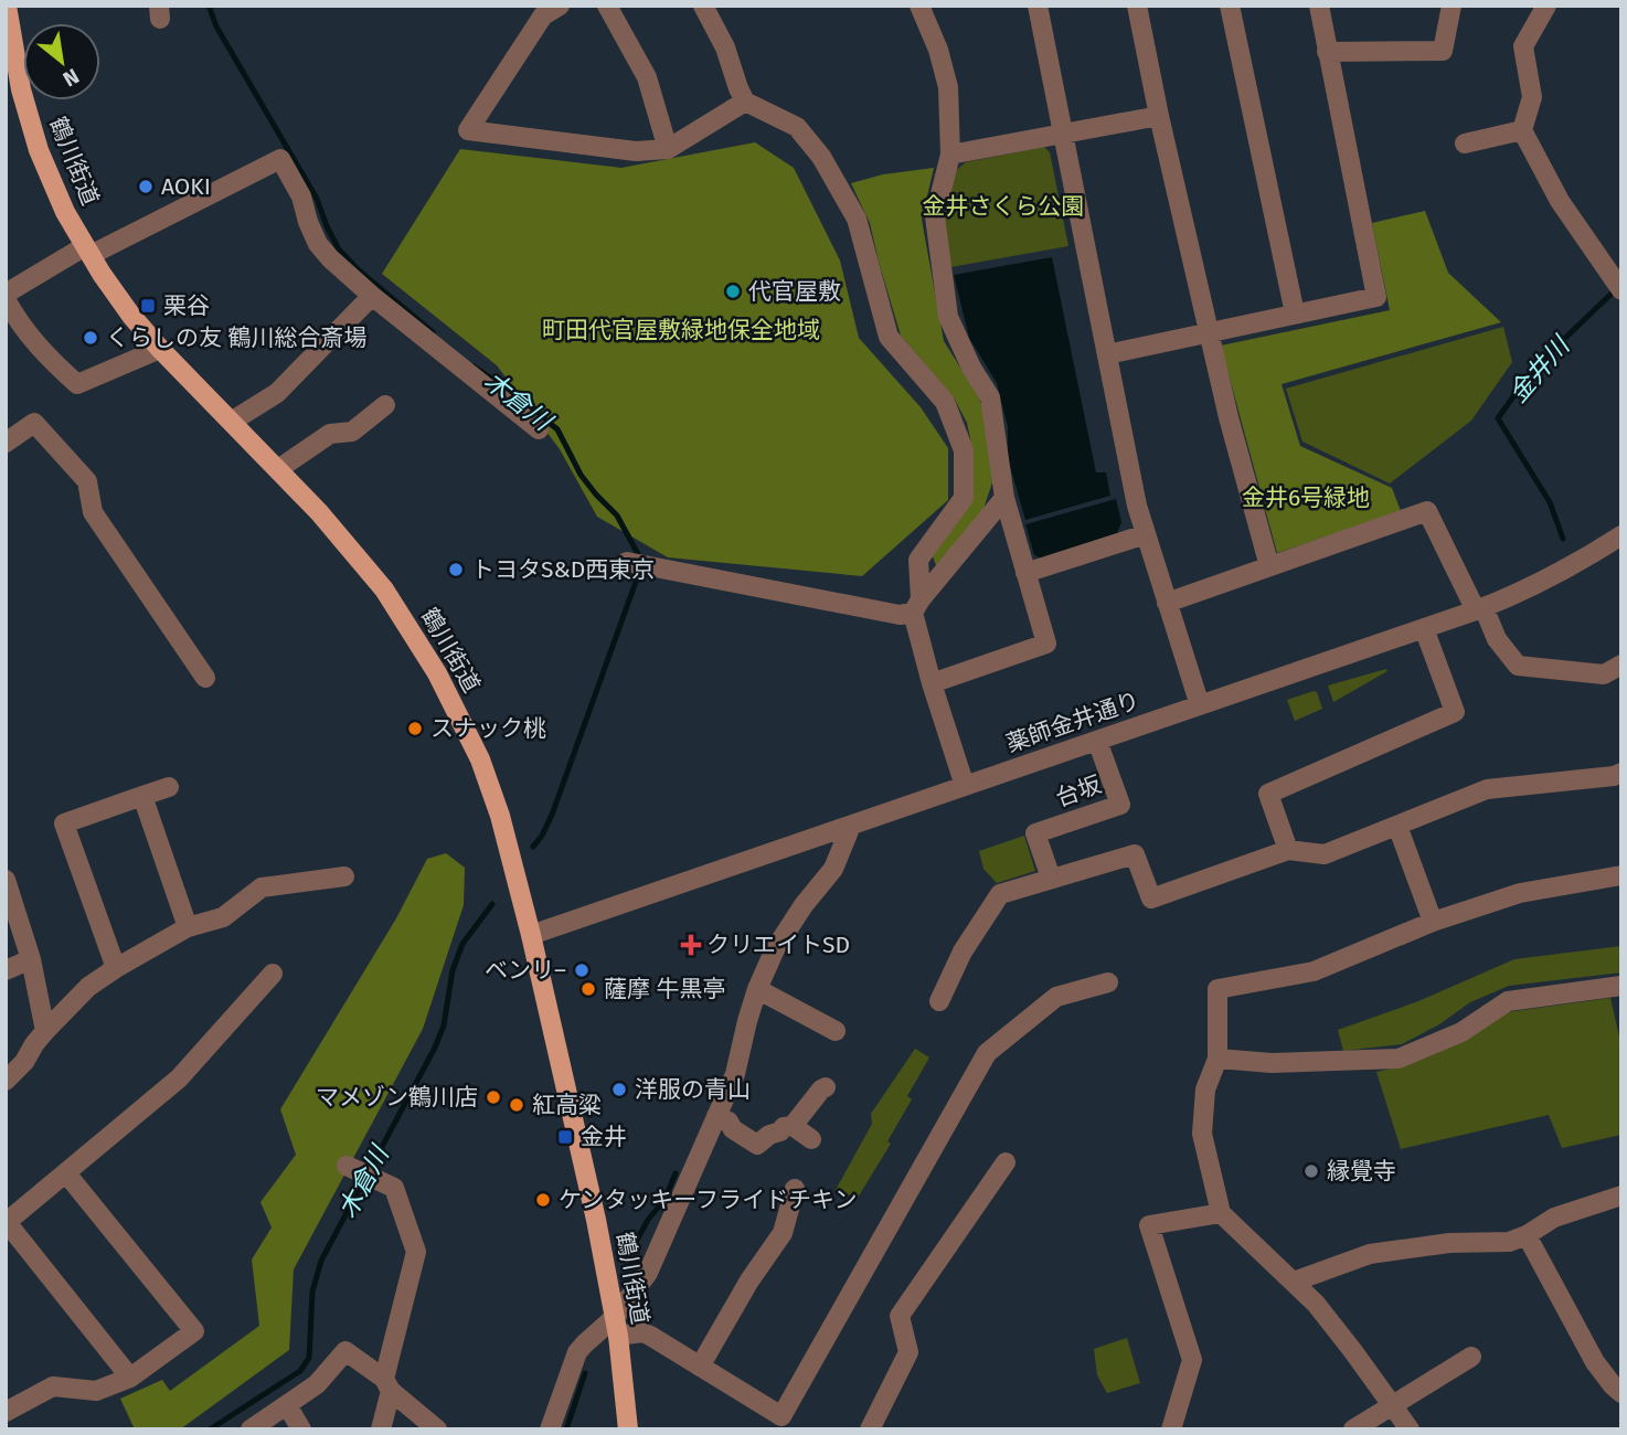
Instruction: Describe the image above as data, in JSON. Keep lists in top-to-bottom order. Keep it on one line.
{"streets":{"main road":["鶴川街道"],"street":["薬師金井通り","台坂"]},"crossings":[["鶴川街道","薬師金井通り"],["薬師金井通り","台坂"]],"water":["金井川","木倉川"],"parks":["金井さくら公園","町田代官屋敷緑地保全地域","金井6号緑地"],"places":{"other":["AOKI","代官屋敷","くらしの友 鶴川総合斎場","トヨタS&D西東京","スナック桃","ベンリ―","薩摩 牛黒亭","洋服の青山","マメゾン鶴川店","紅高粱","縁覺寺","ケンタッキーフライドチキン"],"transit":["栗谷","金井"],"health":["クリエイトSD"]},"north":"bottom right"}
